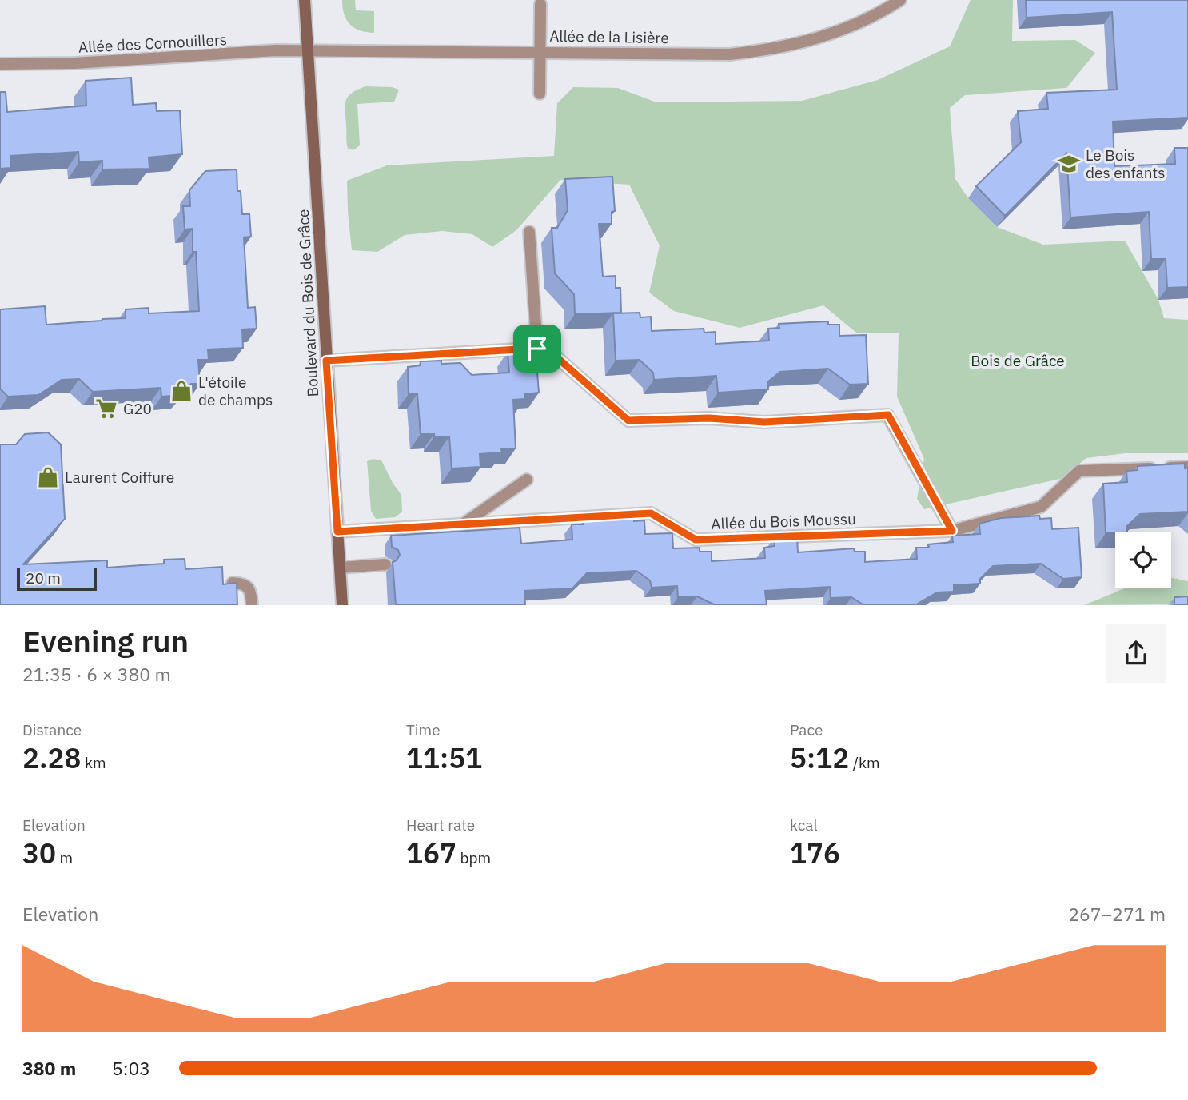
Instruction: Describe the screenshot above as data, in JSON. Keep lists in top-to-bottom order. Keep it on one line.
{"streets":{"street":["Allée de la Lisière","Allée des Cornouillers","Boulevard du Bois de Grâce","Allée du Bois Moussu"]},"crossings":[["Allée de la Lisière","Allée des Cornouillers"],["Allée de la Lisière","Boulevard du Bois de Grâce"],["Allée des Cornouillers","Boulevard du Bois de Grâce"],["Boulevard du Bois de Grâce","Allée du Bois Moussu"]],"parks":["Bois de Grâce"],"places":{"school or university":["Le Bois des enfants"],"shop":["L'étoile de champs","Laurent Coiffure"],"supermarket":["G20"]},"scale_bar":"20 m","page":{"scale":"20 m","heading":["Evening run","21:35 · 6 × 380 m"],"stats":[["Distance","2.28 km"],["Time","11:51"],["Pace","5:12 /km"],["Elevation","30 m"],["Heart rate","167 bpm"],["kcal","176"]],"chart":["Elevation","267–271 m"],"list":[{"name":"380 m","note":"5:03"}]}}
